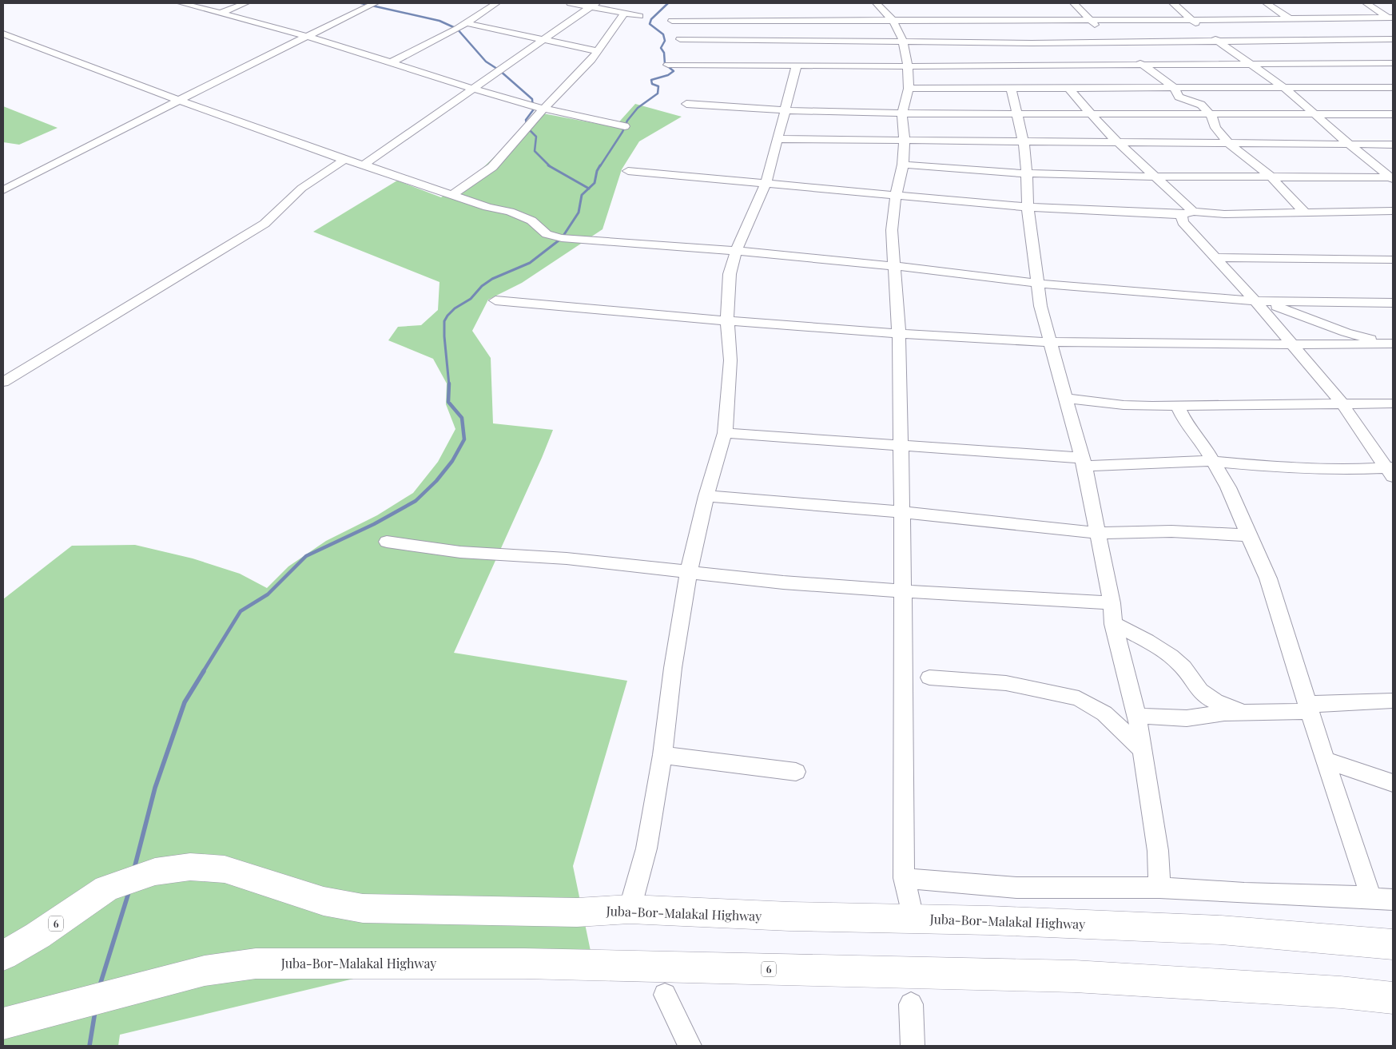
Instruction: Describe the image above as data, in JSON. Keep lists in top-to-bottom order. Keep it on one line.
{"streets":{"highway":["Juba-Bor-Malakal Highway","6"]}}
